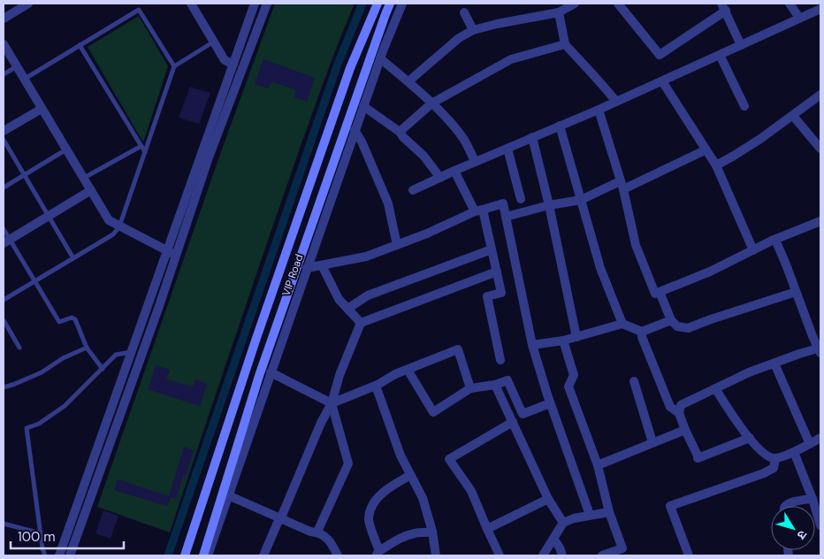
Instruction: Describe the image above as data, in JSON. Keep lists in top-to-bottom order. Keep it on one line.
{"streets":{"main road":["VIP Road"]},"scale_bar":"100 m","north":"bottom right"}
